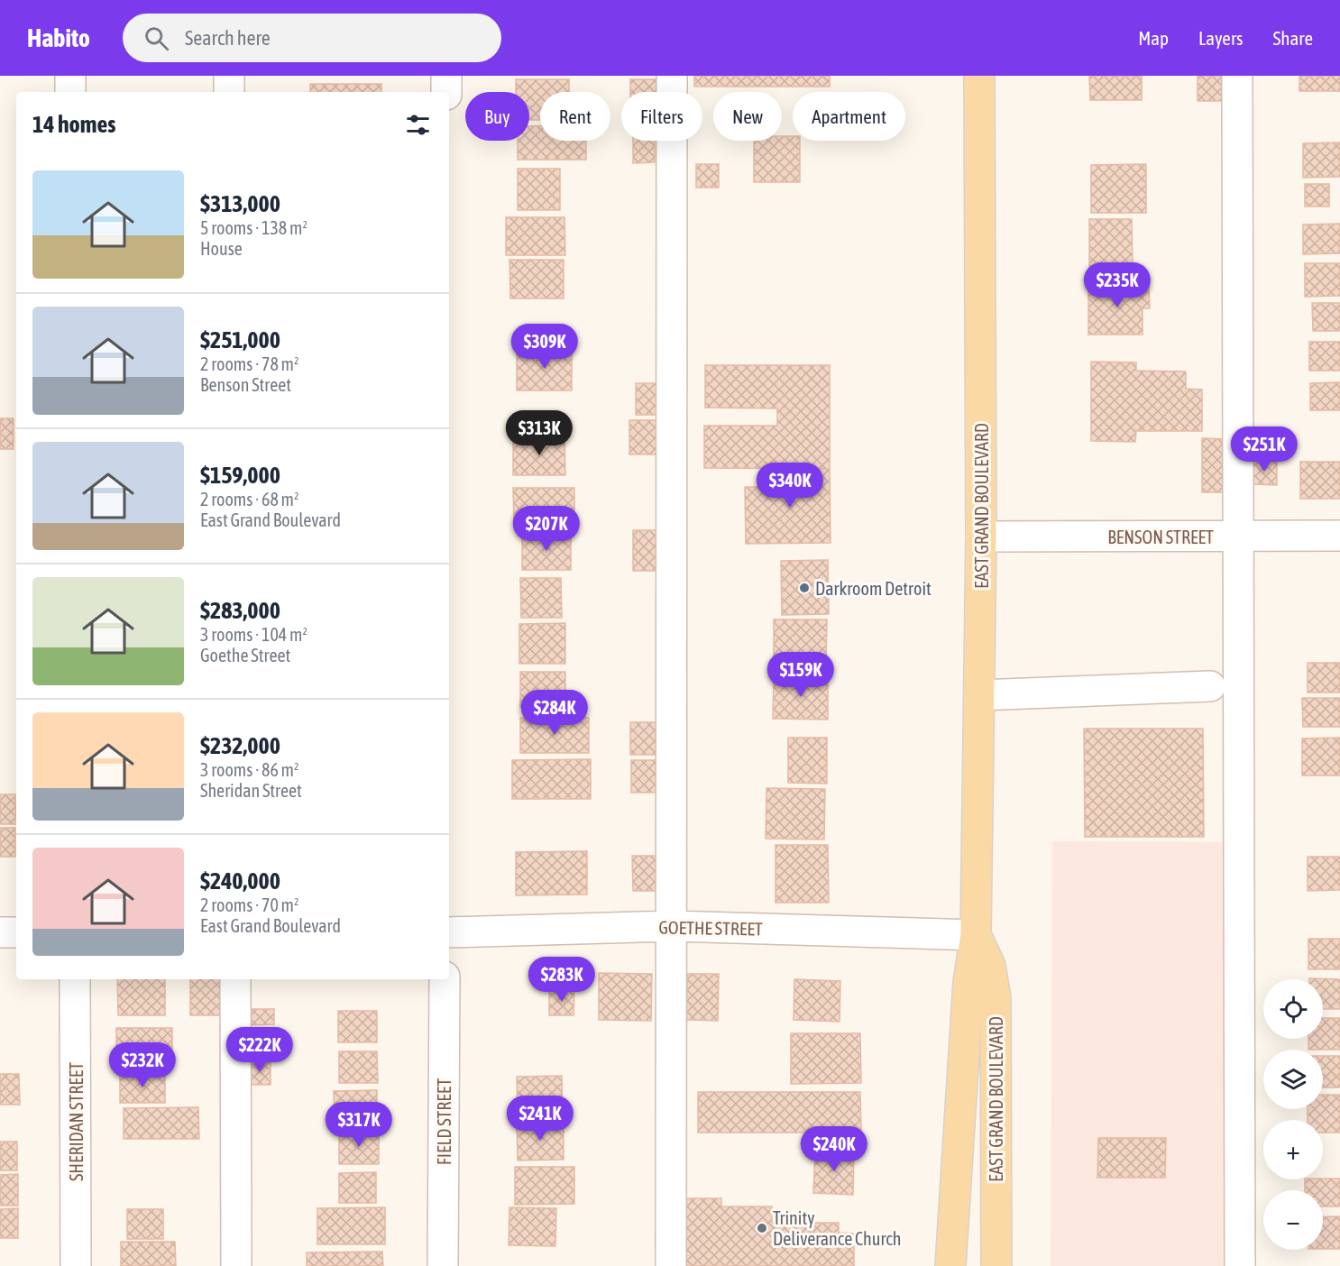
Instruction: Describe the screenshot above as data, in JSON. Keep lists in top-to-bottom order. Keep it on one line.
{"streets":{"main road":["EAST GRAND BOULEVARD"],"street":["BENSON STREET","GOETHE STREET","SHERIDAN STREET","FIELD STREET"]},"crossings":[["EAST GRAND BOULEVARD","BENSON STREET"],["EAST GRAND BOULEVARD","GOETHE STREET"]],"places":["Darkroom Detroit","Trinity Deliverance Church"],"page":{"header":"Habito","search":"Search here","nav":["Map","Layers","Share"],"chip":["Buy","Rent","Filters","New","Apartment"],"heading":"14 homes","list":[{"name":"$313,000","note":"5 rooms · 138 m² · House"},{"name":"$251,000","note":"2 rooms · 78 m² · Benson Street"},{"name":"$159,000","note":"2 rooms · 68 m² · East Grand Boulevard"},{"name":"$283,000","note":"3 rooms · 104 m² · Goethe Street"},{"name":"$232,000","note":"3 rooms · 86 m² · Sheridan Street"},{"name":"$240,000","note":"2 rooms · 70 m² · East Grand Boulevard"}],"price":["$235K","$309K","$313K","$251K","$340K","$207K","$159K","$284K","$283K","$222K","$232K","$241K","$317K","$240K"],"map_buttons":["+","−"]}}
